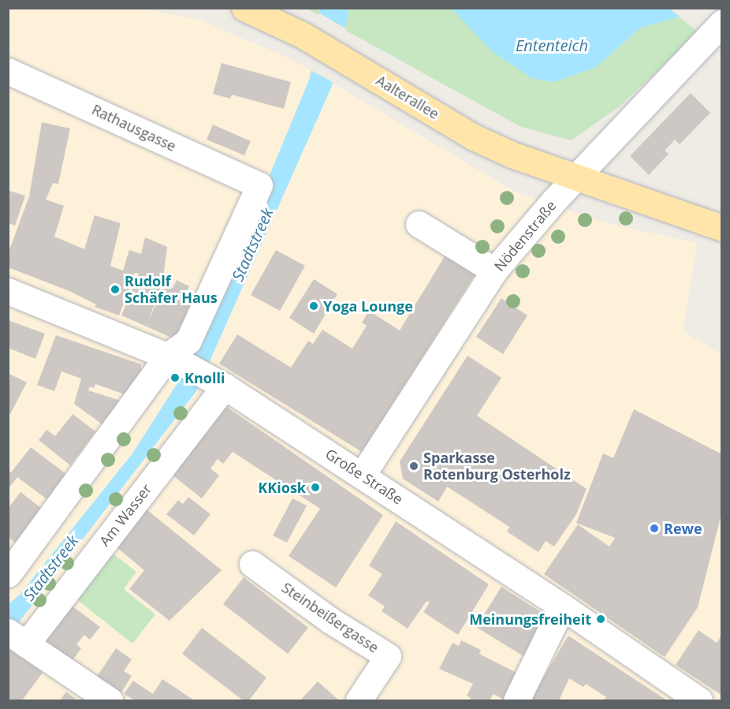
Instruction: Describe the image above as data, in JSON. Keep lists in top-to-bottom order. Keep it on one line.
{"streets":{"main road":["Aalterallee"],"street":["Rathausgasse","Nödenstraße","Große Straße","Am Wasser","Steinbeißergasse"]},"crossings":[["Aalterallee","Nödenstraße"],["Rathausgasse","Große Straße"],["Nödenstraße","Große Straße"],["Große Straße","Am Wasser"]],"water":["Ententeich","Stadtstreek"],"places":["Rudolf Schäfer Haus","Yoga Lounge","Knolli","Sparkasse Rotenburg Osterholz","KKiosk","Rewe","Meinungsfreiheit"]}
